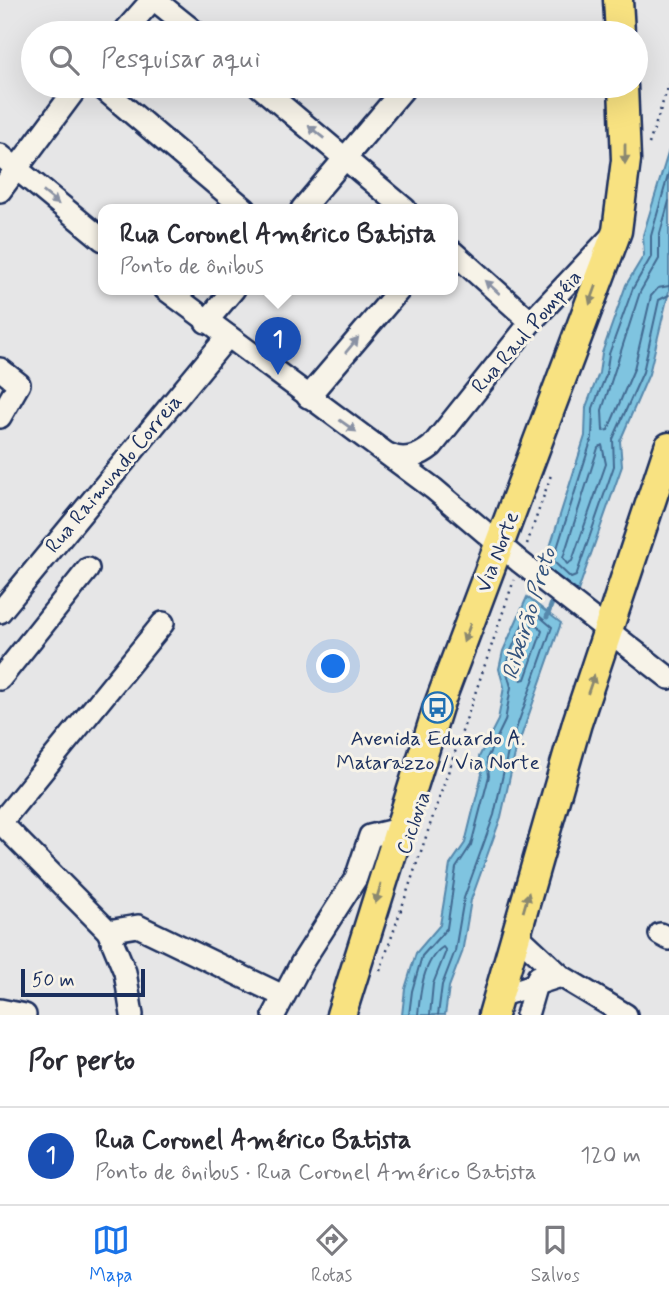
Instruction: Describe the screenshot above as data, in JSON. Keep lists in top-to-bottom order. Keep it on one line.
{"streets":{"main road":["Via Norte"],"street":["Rua Raul Pompéia","Rua Raimundo Correia"],"path":["Ciclovia"]},"crossings":[["Rua Raul Pompéia","Via Norte"],["Via Norte","Ciclovia"]],"water":["Ribeirão Preto"],"places":{"bus stop":["Avenida Eduardo A. Matarazzo / Via Norte"]},"scale_bar":"50 m","page":{"search":"Pesquisar aqui","popup":["Rua Coronel Américo Batista","Ponto de ônibus"],"pins":"1","scale":"50 m","heading":"Por perto","list":[{"mark":"1","name":"Rua Coronel Américo Batista","note":"Ponto de ônibus · Rua Coronel Américo Batista","value":"120 m"}],"nav":["Mapa","Rotas","Salvos"]}}
